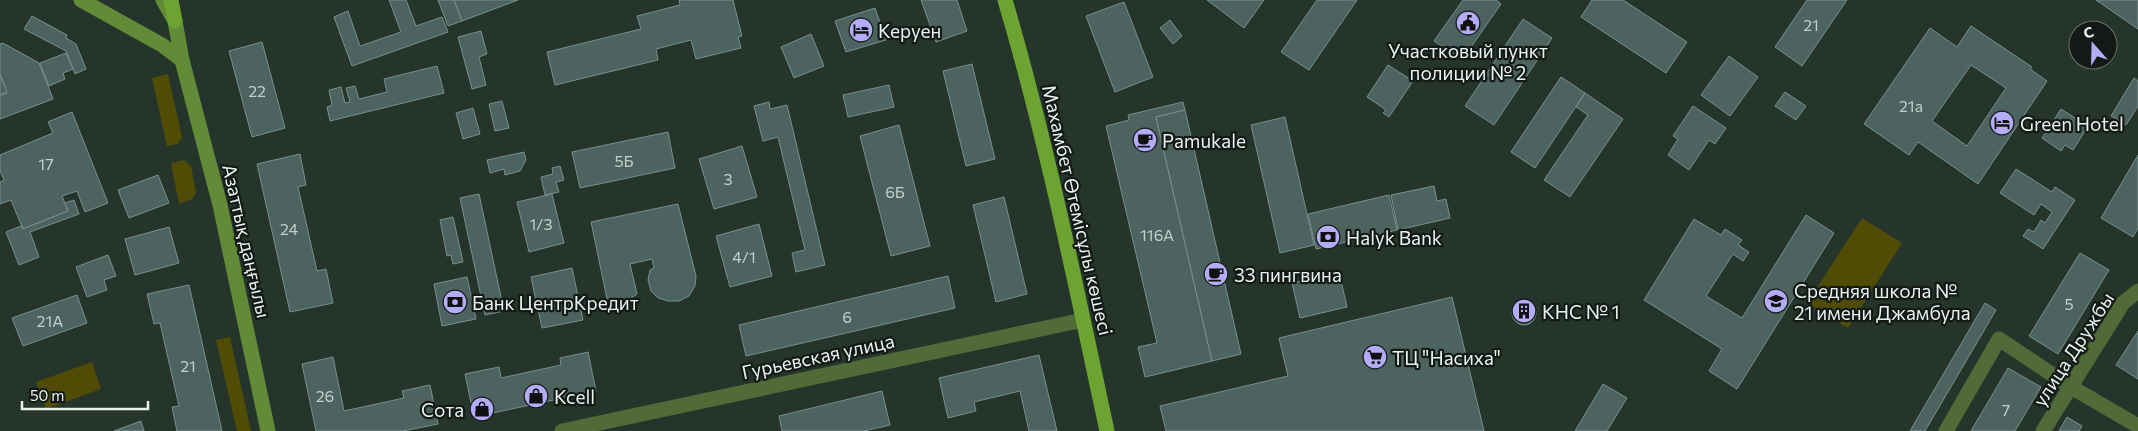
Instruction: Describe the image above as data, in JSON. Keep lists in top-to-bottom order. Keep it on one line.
{"streets":{"main road":["Махамбет Өтемісұлы көшесі"],"street":["Азаттық даңғылы","улица Дружбы","Гурьевская улица"]},"crossings":[["Махамбет Өтемісұлы көшесі","Гурьевская улица"]],"places":{"public building":["Участковый пункт полиции № 2"],"hotel":["Керуен","Green Hotel"],"cafe":["Pamukale","33 пингвина"],"bank":["Halyk Bank","Банк ЦентрКредит"],"school or university":["Средняя школа № 21 имени Джамбула"],"building":["КНС № 1"],"supermarket":["ТЦ \"Насиха\""],"shop":["Kcell","Сота"]},"house_numbers":["21","22","21а","5Б","17","3","6Б","1/3","24","116А","4/1","5","6","21А","21","26","7"],"scale_bar":"50 m","north":"top"}
